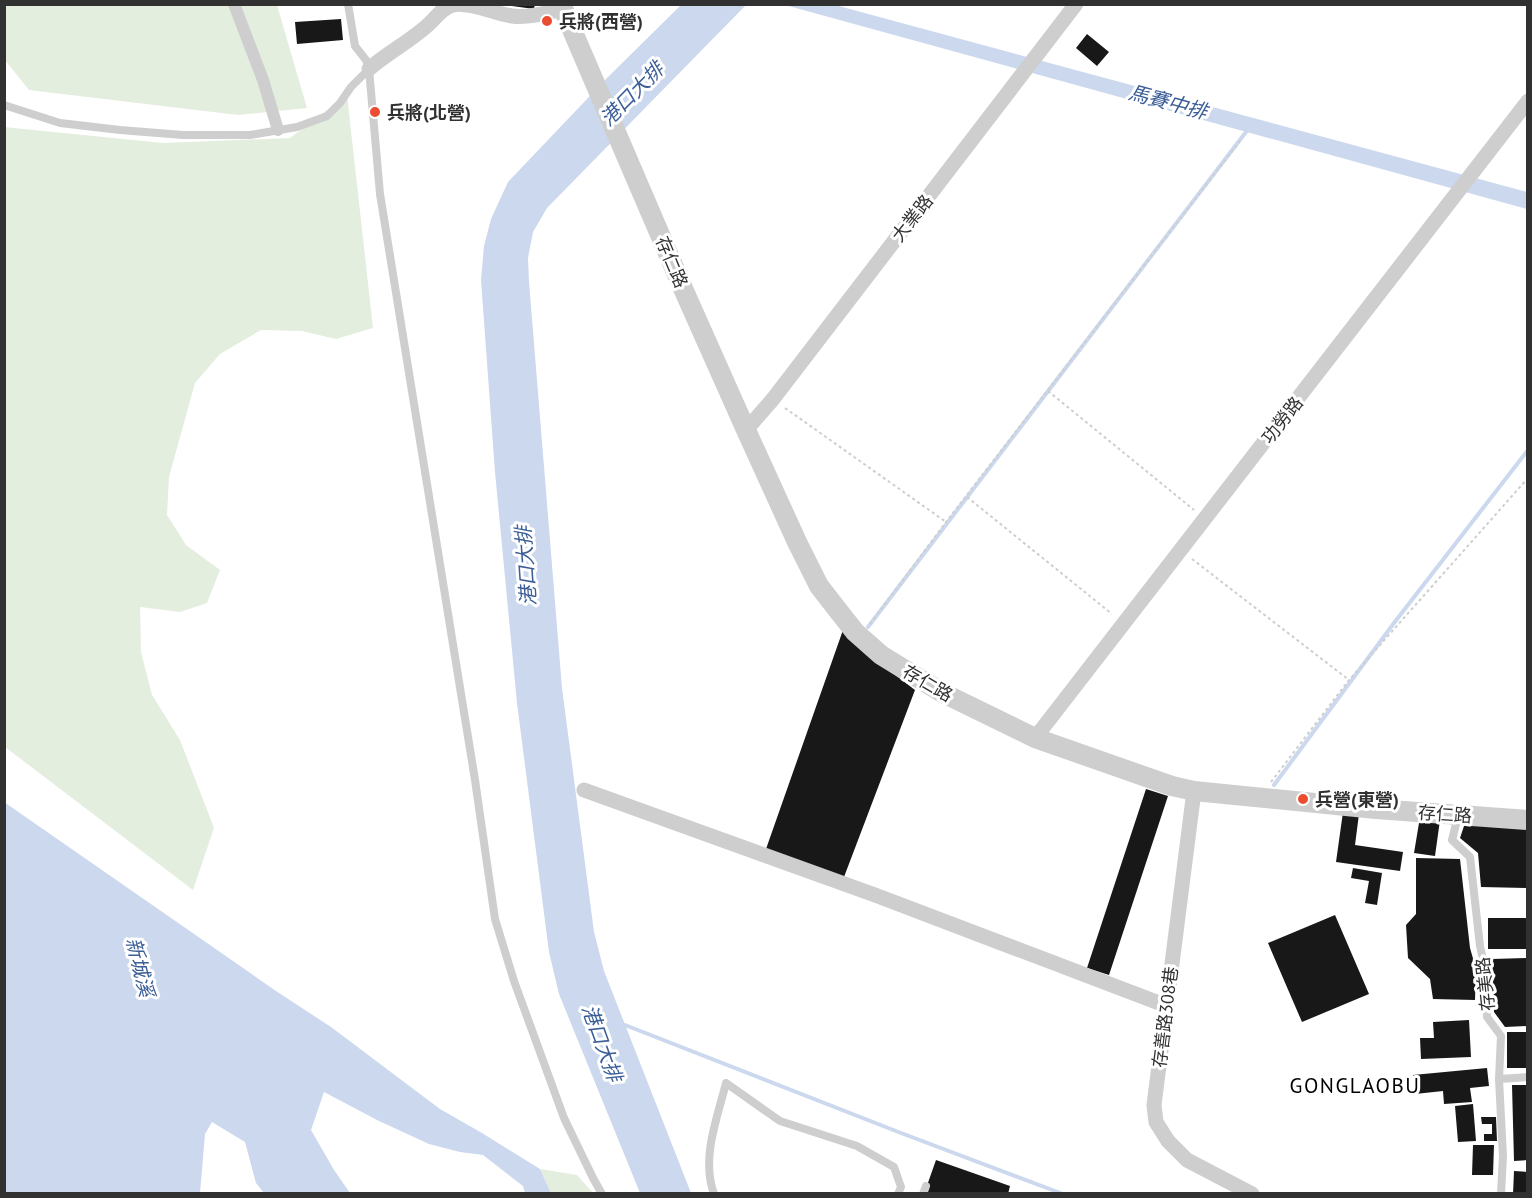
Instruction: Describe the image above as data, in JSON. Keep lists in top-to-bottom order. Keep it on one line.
{"streets":{"street":["大業路","存仁路","功勞路","存善路308巷"],"lane":["存美路"]},"crossings":[["大業路","存仁路"],["存仁路","功勞路"],["存仁路","存美路"],["存仁路","存善路308巷"]],"districts":["GONGLAOBU"],"water":["港口大排","馬賽中排","新城溪"],"places":["兵將(西營)","兵將(北營)","兵營(東營)"]}
